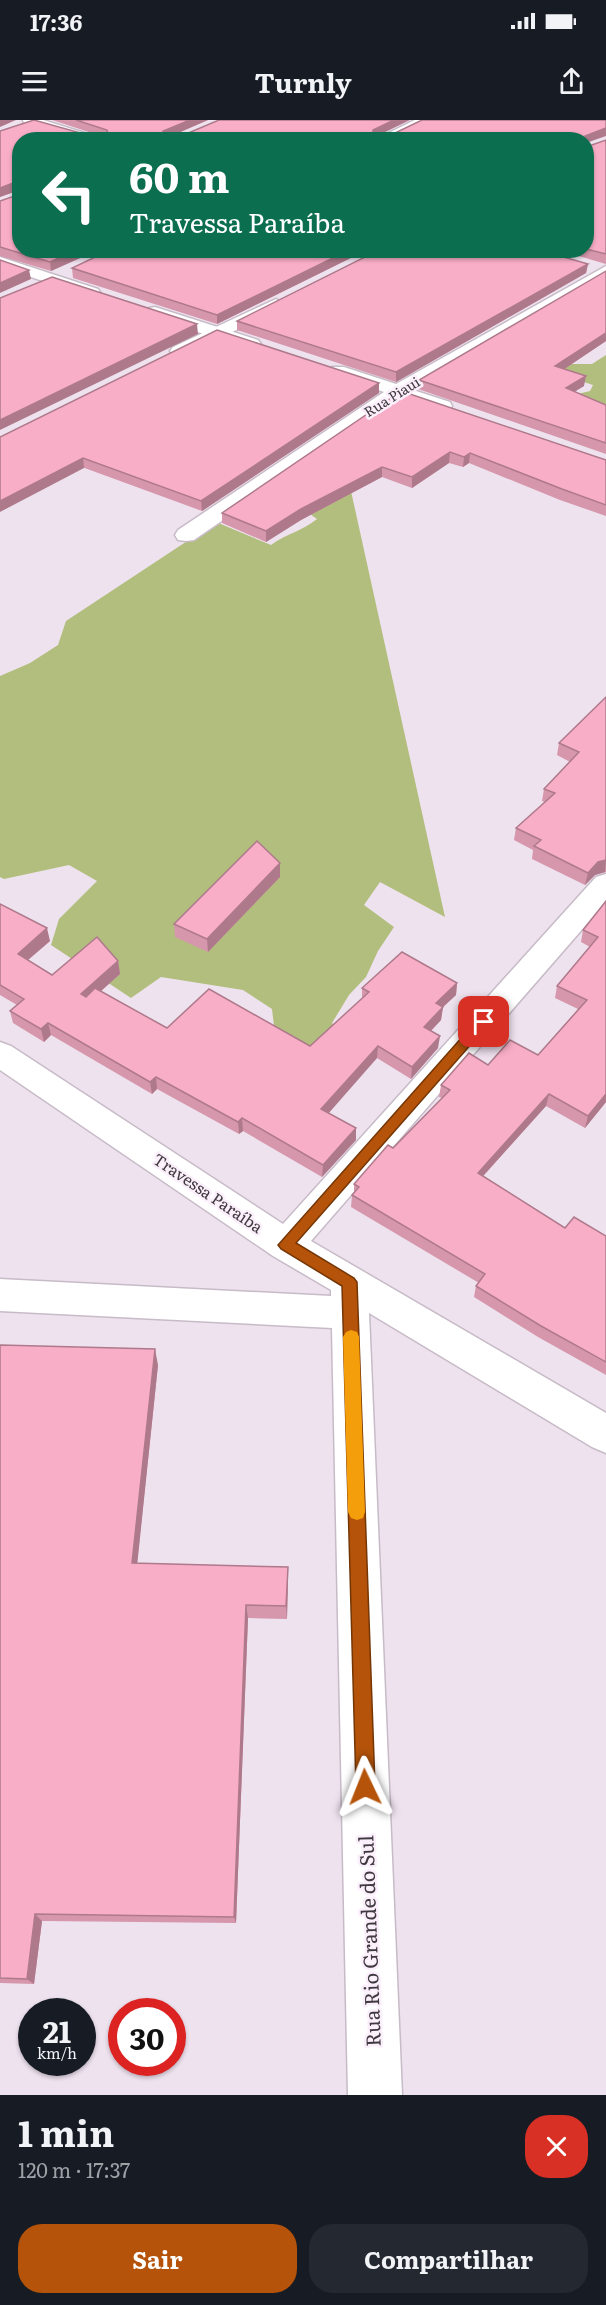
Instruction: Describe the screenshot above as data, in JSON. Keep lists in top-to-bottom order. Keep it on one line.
{"streets":{"street":["Rua Piaui","Travessa Paraíba","Rua Rio Grande do Sul"]},"crossings":[["Travessa Paraíba","Rua Rio Grande do Sul"]],"page":{"status":"17:36","header":"Turnly","turn":["60 m","Travessa Paraíba"],"speed":"21 km/h","limit":"30","heading":["1 min","120 m · 17:37"],"buttons":["Sair","Compartilhar"]}}
